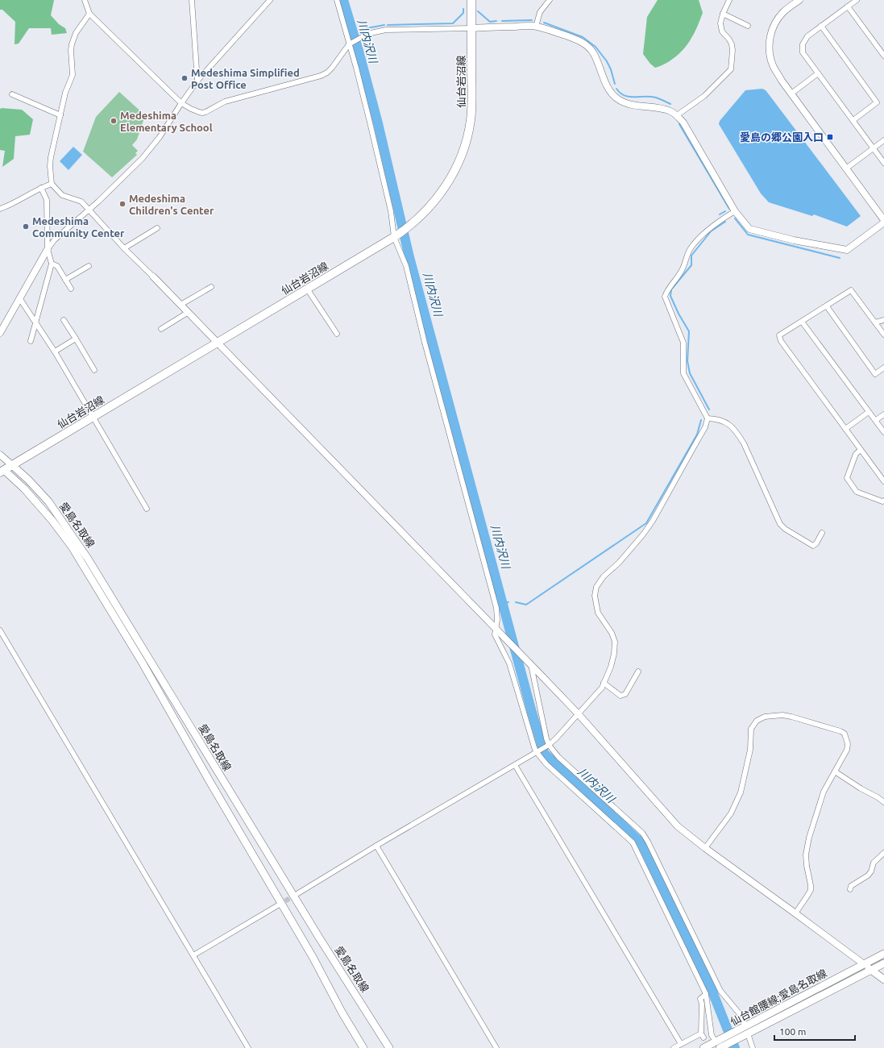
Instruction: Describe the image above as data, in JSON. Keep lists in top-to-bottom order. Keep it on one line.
{"streets":{"main road":["仙台岩沼線","愛島名取線","仙台館腰線;愛島名取線"]},"crossings":[["仙台岩沼線","愛島名取線"]],"water":["川内沢川"],"places":{"other":["Medeshima Simplified Post Office","Medeshima Elementary School","Medeshima Children's Center","Medeshima Community Center"],"transit":["愛島の郷公園入口"]},"scale_bar":"100 m"}
